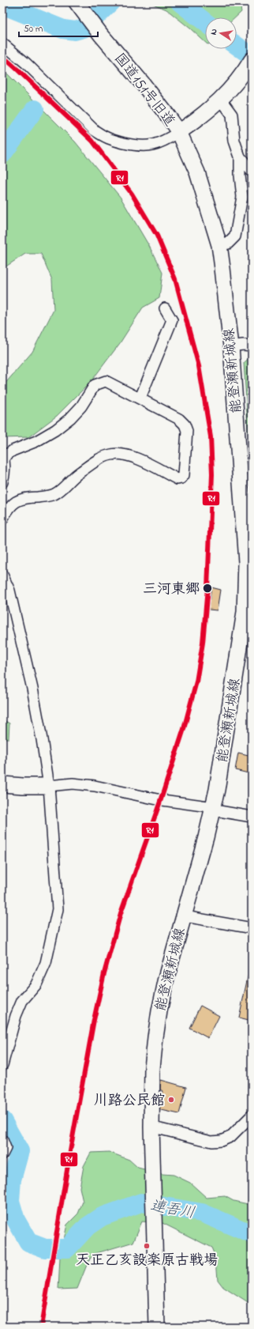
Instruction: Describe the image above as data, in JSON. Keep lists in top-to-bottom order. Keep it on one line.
{"streets":{"main road":["国道151号旧道","能登瀬新城線"]},"crossings":[["国道151号旧道","能登瀬新城線"]],"water":["連吾川"],"places":["三河東郷","川路公民館","天正乙亥設楽原古戦場"],"lines":["transit line R1"],"scale_bar":"50 m","north":"left"}
